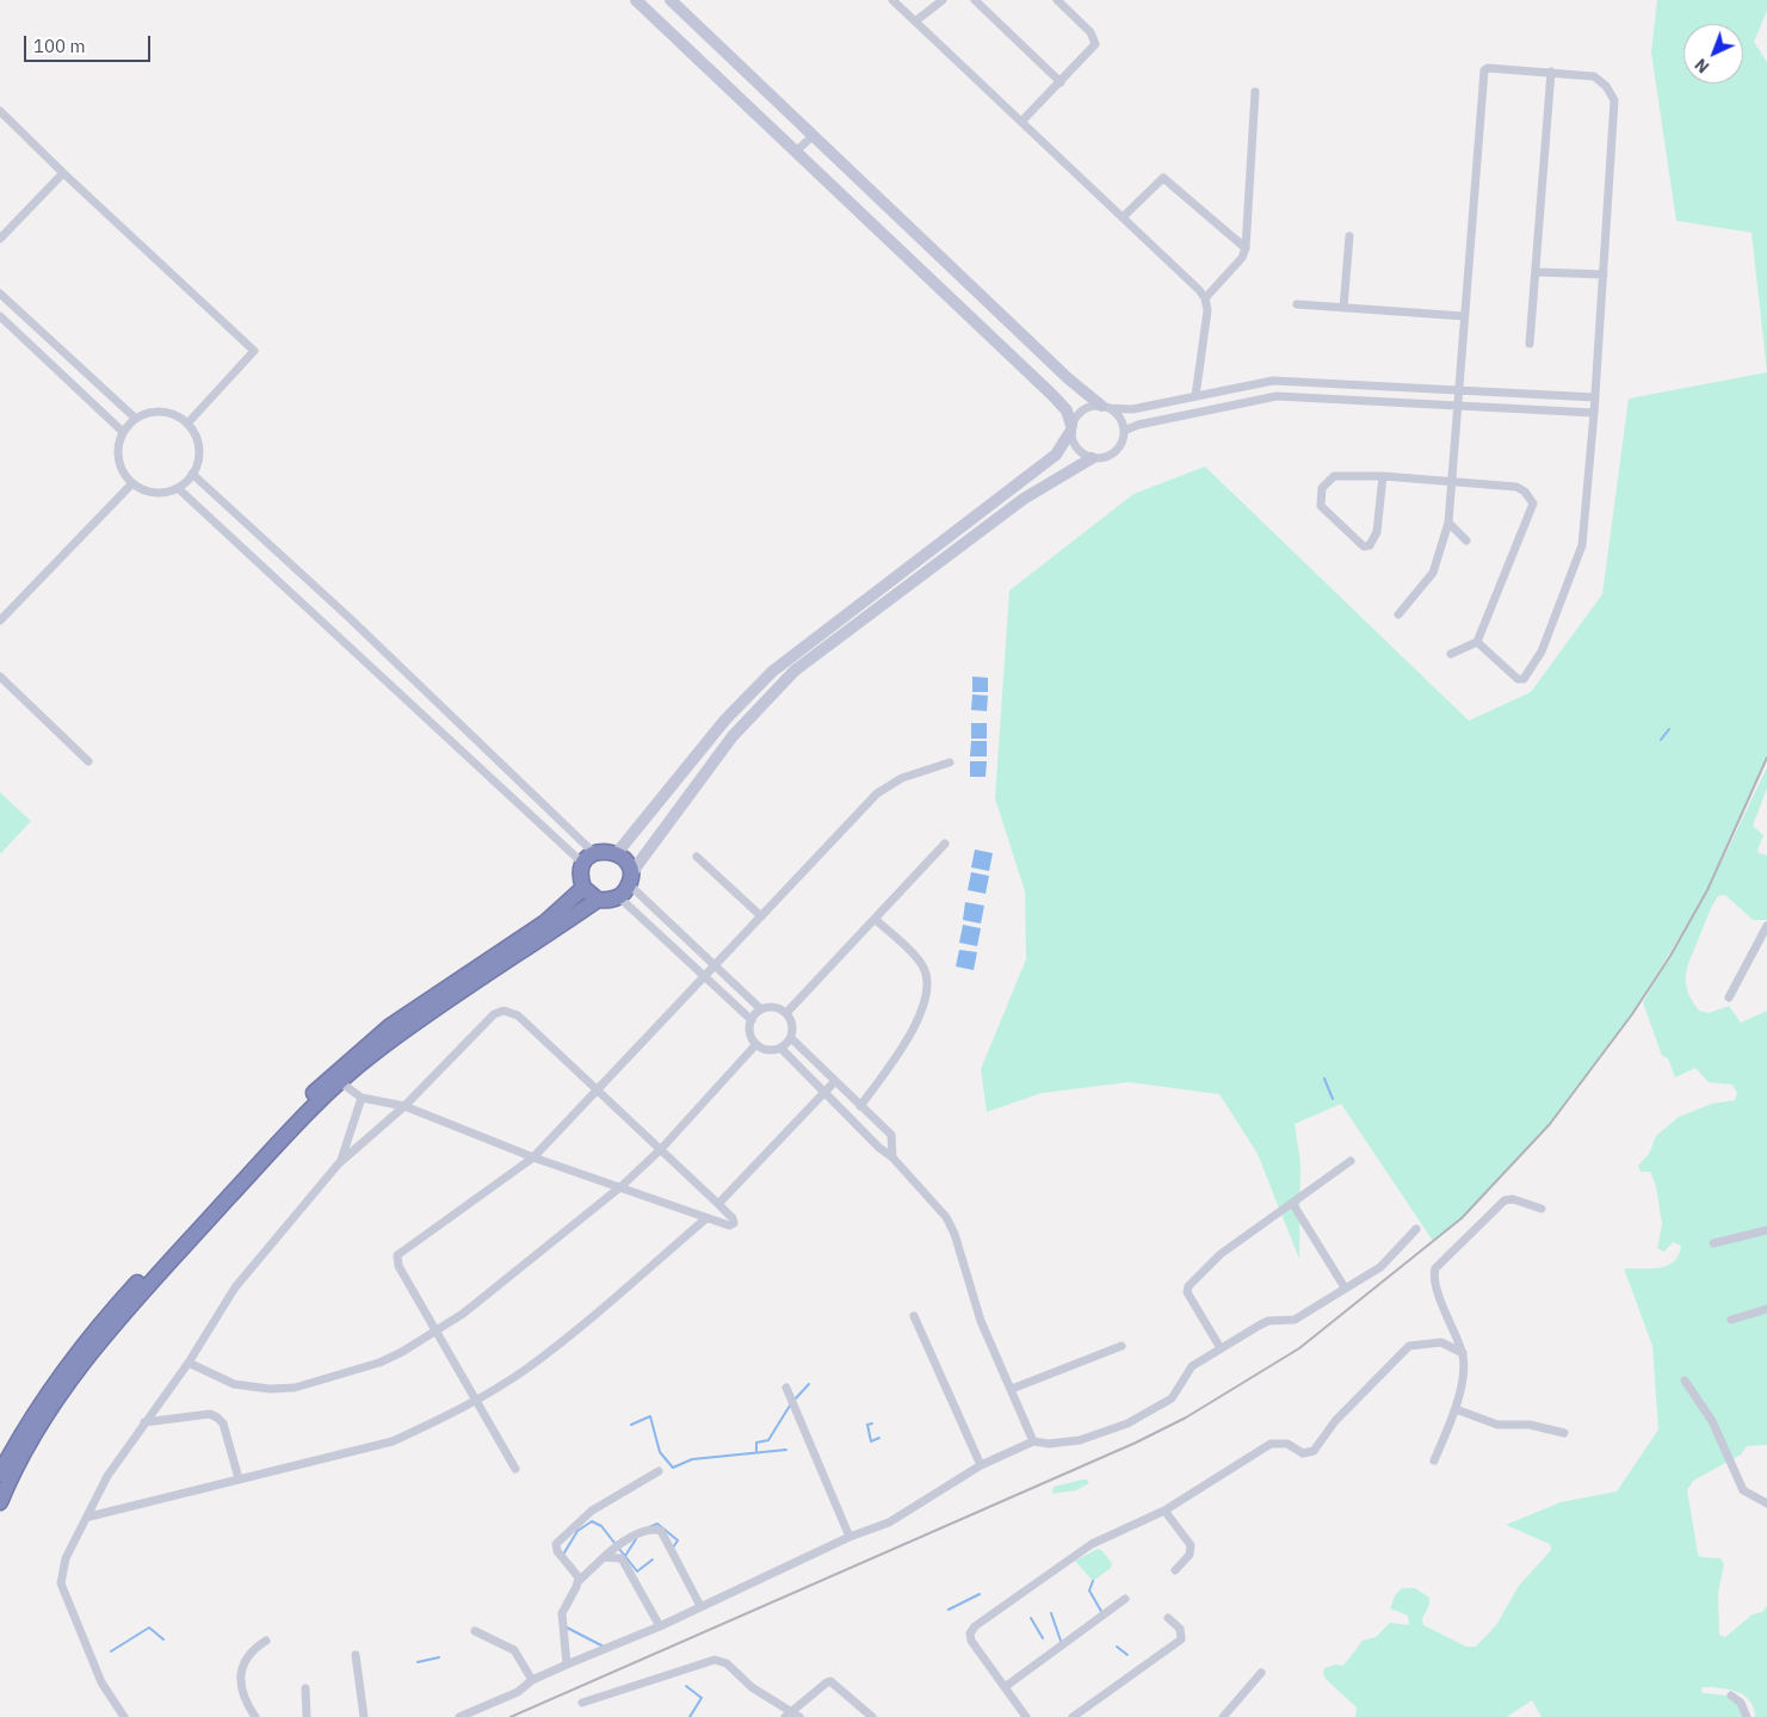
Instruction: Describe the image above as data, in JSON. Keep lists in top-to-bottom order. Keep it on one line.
{"scale_bar":"100 m","north":"bottom left"}
